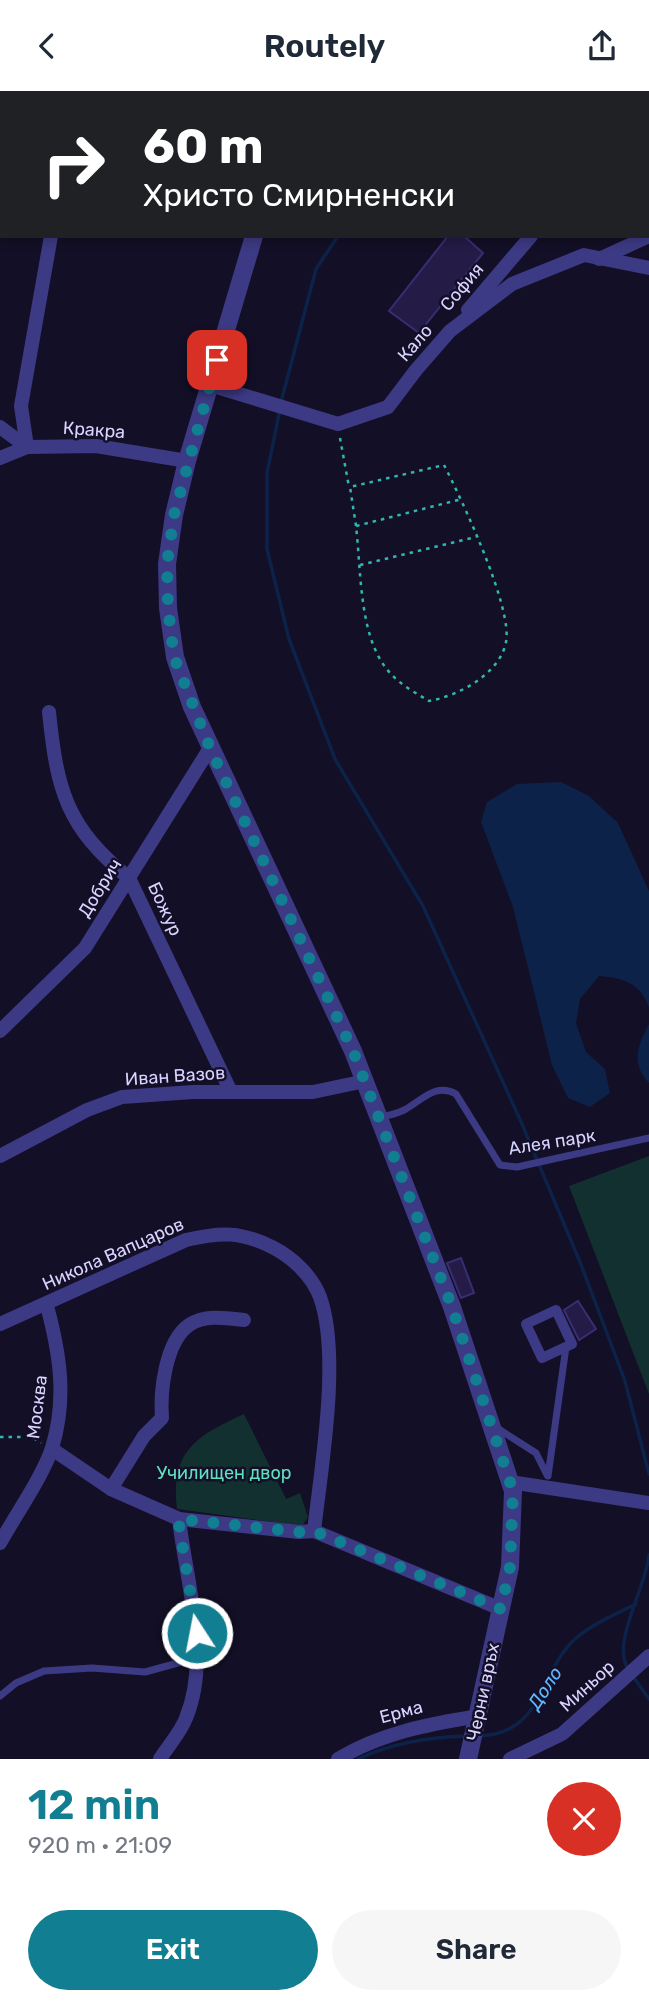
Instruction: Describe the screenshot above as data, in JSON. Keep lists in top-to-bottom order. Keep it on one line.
{"streets":{"street":["София","Кало","Кракра","Добрич","Божур","Иван Вазов","Никола Вапцаров","Москва","Миньор","Черни връх","Ерма"],"lane":["Алея парк"]},"crossings":[["София","Кало"],["Кракра","Черни връх"],["Добрич","Божур"],["Добрич","Черни връх"],["Божур","Иван Вазов"],["Иван Вазов","Черни връх"],["Алея парк","Черни връх"],["Никола Вапцаров","Москва"],["Черни връх","Ерма"]],"water":["Доло"],"parks":["Училищен двор"],"page":{"header":"Routely","turn":["60 m","Христо Смирненски"],"heading":["12 min","920 m · 21:09"],"buttons":["Exit","Share"]}}
